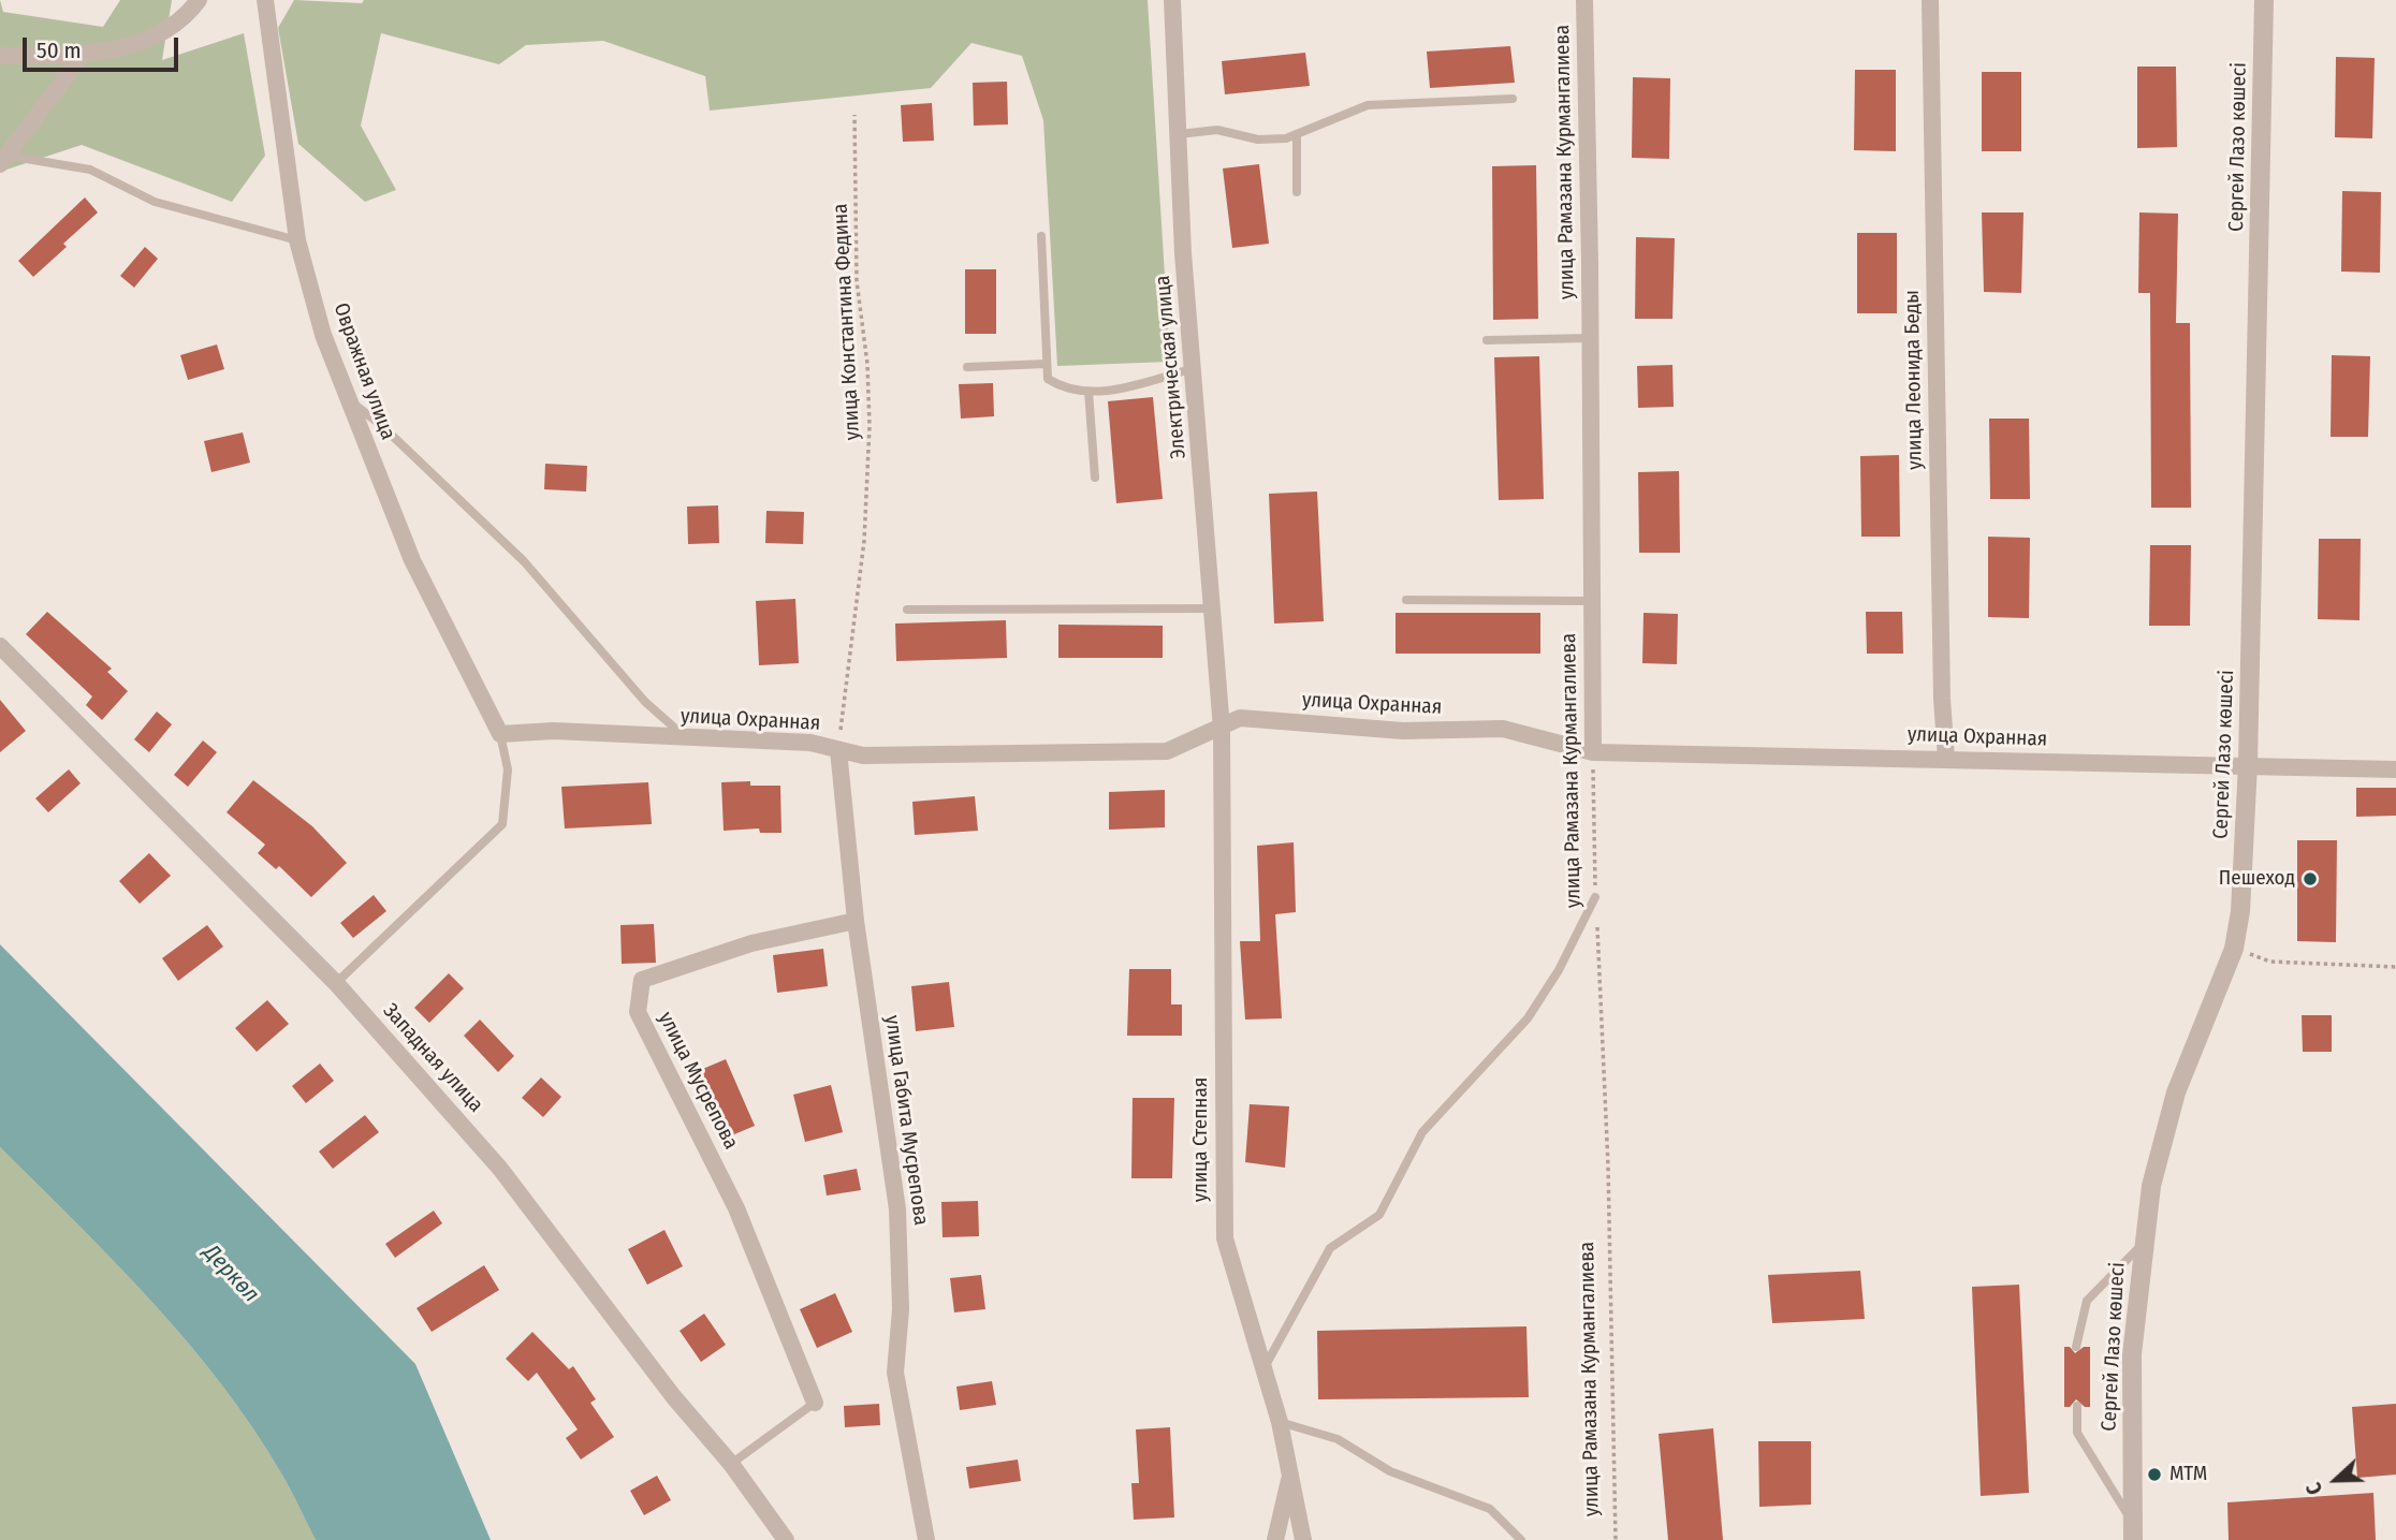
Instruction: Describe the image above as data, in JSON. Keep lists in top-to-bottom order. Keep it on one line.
{"streets":{"street":["Сергей Лазо көшесі","улица Рамазана Курмангалиева","Электрическая улица","Овражная улица","улица Леонида Беды","улица Охранная","Западная улица","улица Мусрепова","улица Габита Мусрепова","улица Степная"],"path":["улица Константина Федина"]},"crossings":[["Сергей Лазо көшесі","улица Охранная"],["улица Рамазана Курмангалиева","улица Охранная"],["улица Константина Федина","улица Охранная"],["улица Константина Федина","улица Габита Мусрепова"],["Электрическая улица","улица Охранная"],["Электрическая улица","улица Степная"],["Овражная улица","улица Охранная"],["улица Леонида Беды","улица Охранная"],["улица Охранная","улица Габита Мусрепова"],["улица Охранная","улица Степная"],["улица Мусрепова","улица Габита Мусрепова"]],"water":["Деркөл"],"places":["Пешеход","МТМ"],"scale_bar":"50 m","north":"left"}
